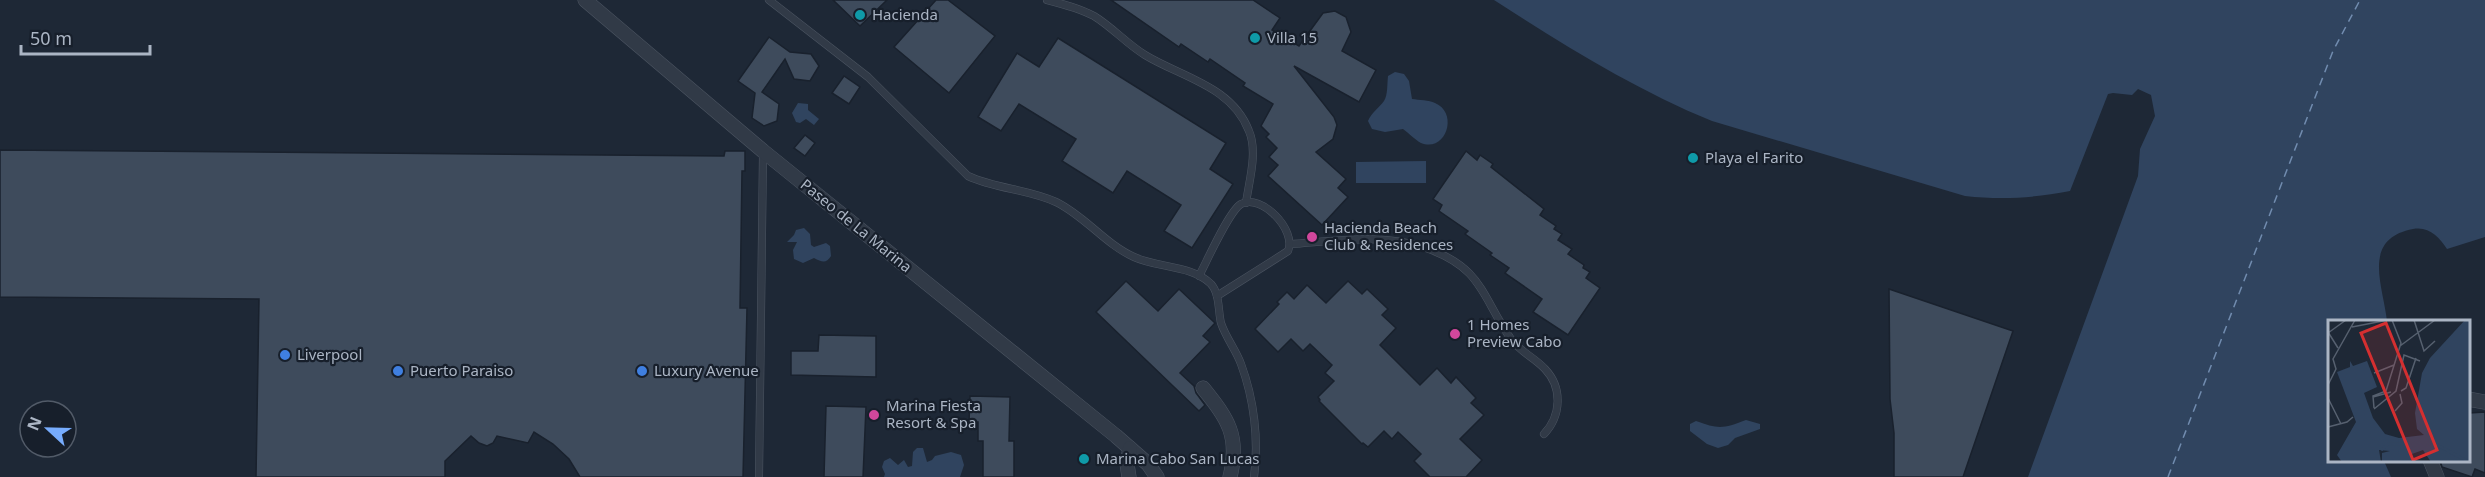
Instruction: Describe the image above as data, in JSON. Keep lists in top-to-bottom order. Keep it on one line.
{"streets":{"street":["Paseo de La Marina"]},"places":["Hacienda","Villa 15","Playa el Farito","Hacienda Beach Club & Residences","1 Homes Preview Cabo","Liverpool","Puerto Paraiso","Luxury Avenue","Marina Fiesta Resort & Spa","Marina Cabo San Lucas"],"scale_bar":"50 m","north":"left"}
